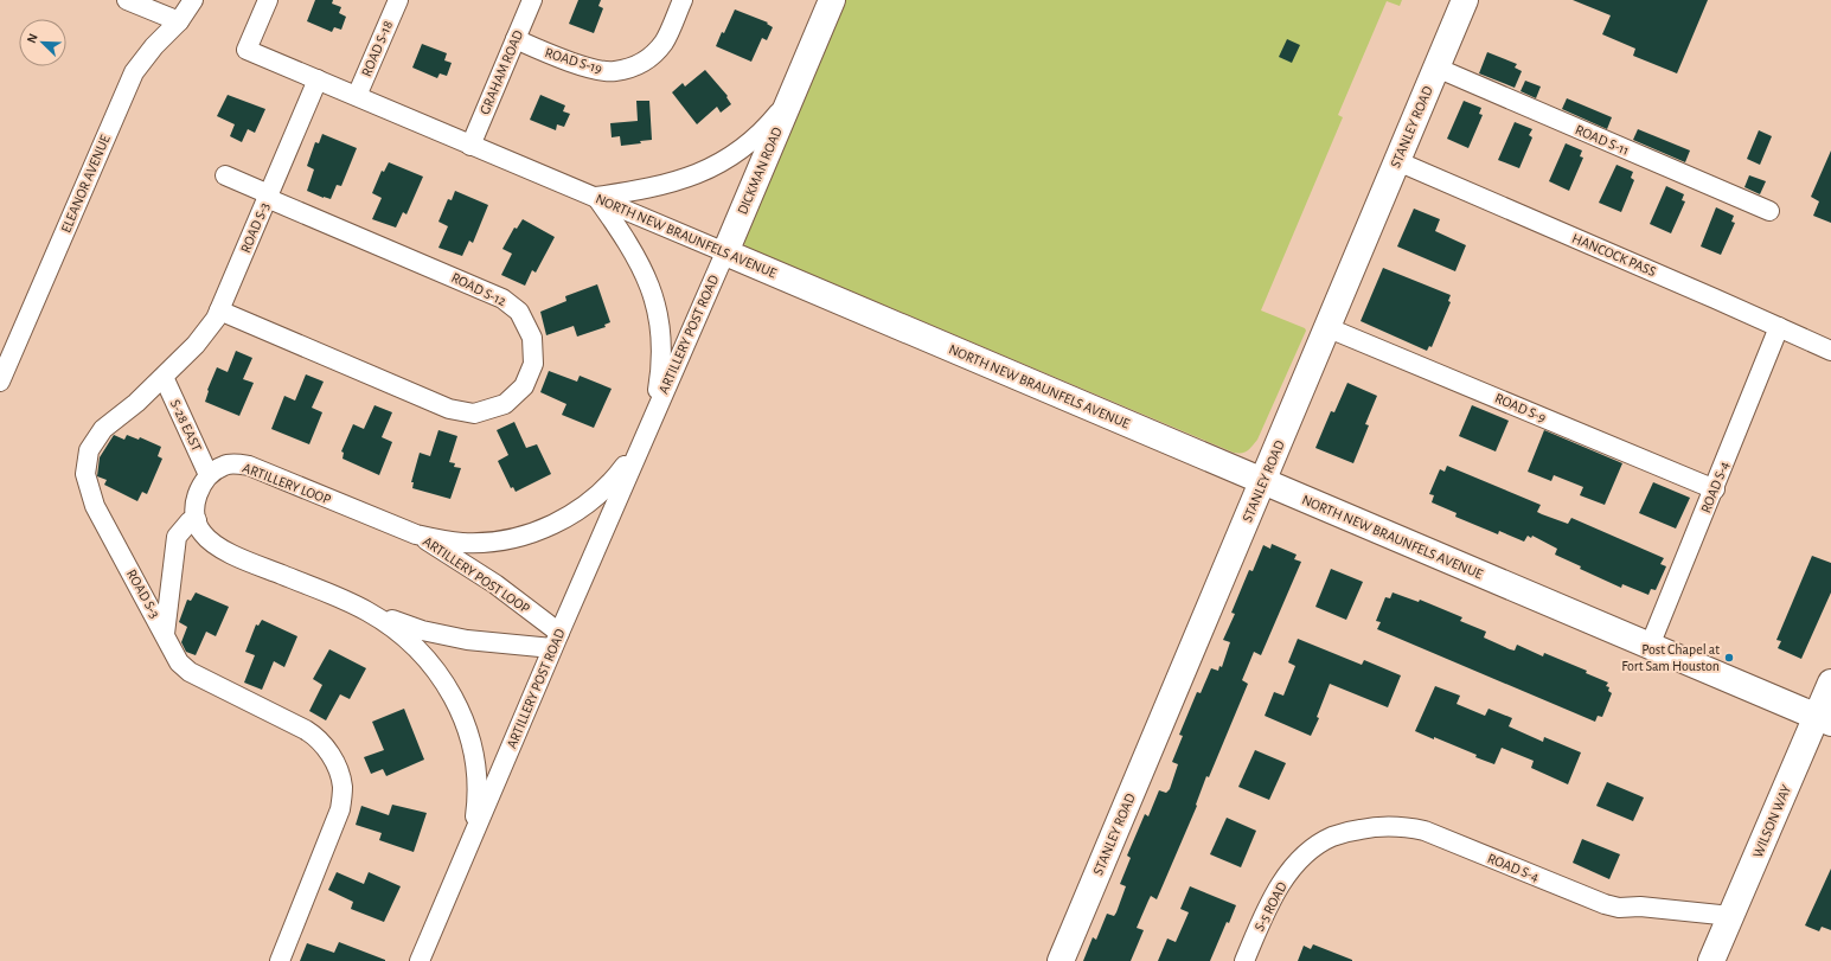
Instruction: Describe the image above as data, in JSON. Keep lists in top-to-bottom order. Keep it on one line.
{"streets":{"street":["ROAD S-18","ROAD S-19","GRAHAM ROAD","STANLEY ROAD","ROAD S-11","DICKMAN ROAD","ELEANOR AVENUE","ROAD S-3","NORTH NEW BRAUNFELS AVENUE","HANCOCK PASS","ROAD S-12","ARTILLERY POST ROAD","ROAD S-9","S-28 EAST","ARTILLERY LOOP","ROAD S-4","ARTILLERY POST LOOP","WILSON WAY","S-5 ROAD"]},"crossings":[["ROAD S-18","NORTH NEW BRAUNFELS AVENUE"],["ROAD S-19","GRAHAM ROAD"],["GRAHAM ROAD","NORTH NEW BRAUNFELS AVENUE"],["STANLEY ROAD","ROAD S-11"],["STANLEY ROAD","NORTH NEW BRAUNFELS AVENUE"],["STANLEY ROAD","HANCOCK PASS"],["STANLEY ROAD","ROAD S-9"],["DICKMAN ROAD","NORTH NEW BRAUNFELS AVENUE"],["DICKMAN ROAD","ARTILLERY POST ROAD"],["ROAD S-3","NORTH NEW BRAUNFELS AVENUE"],["ROAD S-3","ROAD S-12"],["ROAD S-3","S-28 EAST"],["NORTH NEW BRAUNFELS AVENUE","ARTILLERY POST ROAD"],["NORTH NEW BRAUNFELS AVENUE","ROAD S-4"],["NORTH NEW BRAUNFELS AVENUE","WILSON WAY"],["HANCOCK PASS","ROAD S-4"],["ARTILLERY POST ROAD","ARTILLERY LOOP"],["ARTILLERY POST ROAD","ARTILLERY POST LOOP"],["ROAD S-9","ROAD S-4"],["S-28 EAST","ARTILLERY LOOP"],["ARTILLERY LOOP","ARTILLERY POST LOOP"],["ROAD S-4","WILSON WAY"],["ROAD S-4","S-5 ROAD"]],"places":["Post Chapel at Fort Sam Houston"],"north":"top left"}
